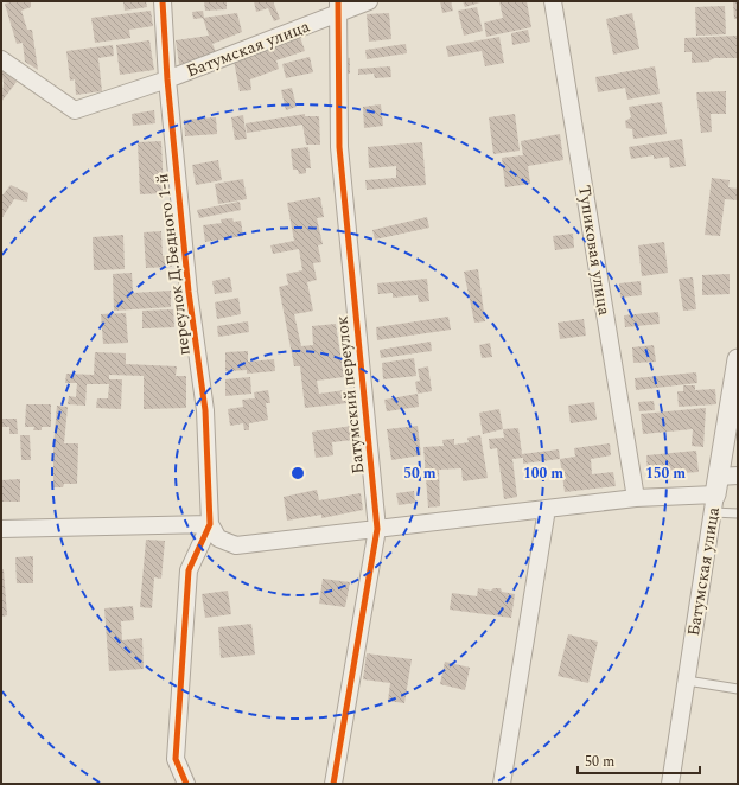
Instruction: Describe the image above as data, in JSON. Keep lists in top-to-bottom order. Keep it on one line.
{"streets":{"street":["Батумская улица","Тупиковая улица","переулок Д.Бедного 1-й","Батумский переулок"]},"crossings":[["Батумская улица","переулок Д.Бедного 1-й"],["Батумская улица","Батумский переулок"]],"scale_bar":"50 m","rings":["50 m","100 m","150 m"]}
